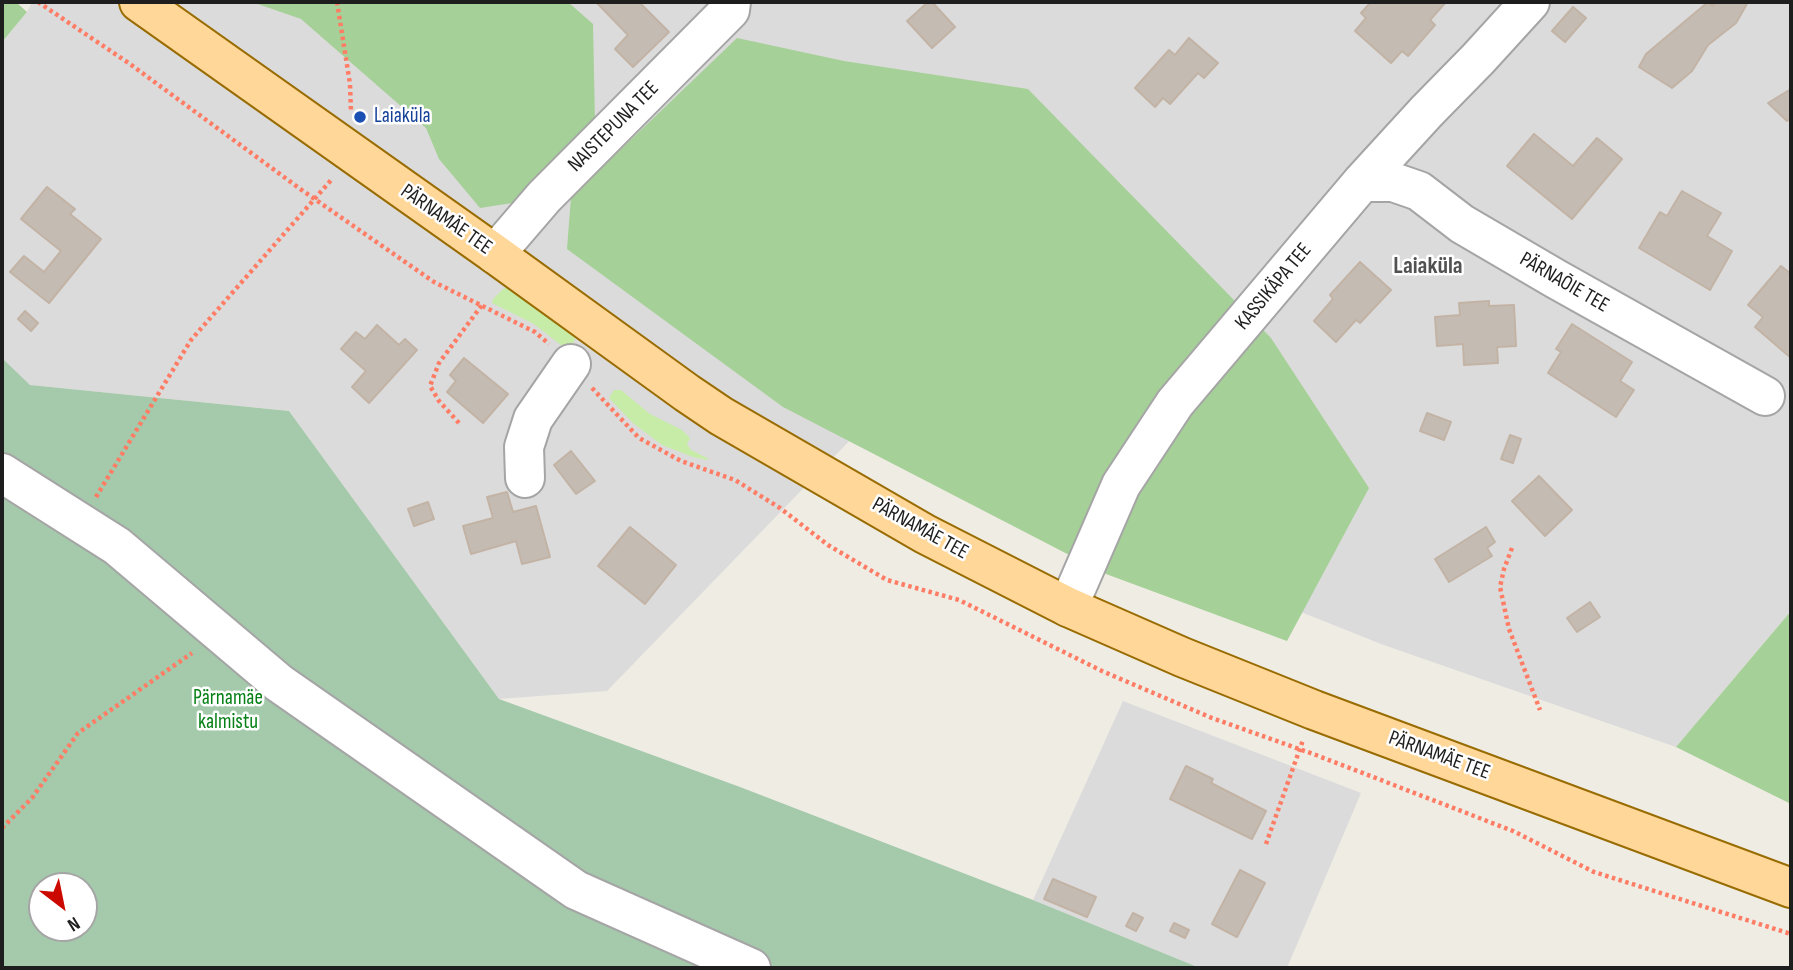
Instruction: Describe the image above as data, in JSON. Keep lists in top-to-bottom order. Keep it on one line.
{"streets":{"main road":["PÄRNAMÄE TEE"],"street":["NAISTEPUNA TEE","PÄRNAÕIE TEE","KASSIKÄPA TEE"]},"crossings":[["NAISTEPUNA TEE","PÄRNAMÄE TEE"],["PÄRNAMÄE TEE","KASSIKÄPA TEE"],["PÄRNAÕIE TEE","KASSIKÄPA TEE"]],"districts":["Laiaküla"],"parks":["Pärnamäe kalmistu"],"places":["Laiaküla"],"north":"bottom right"}
